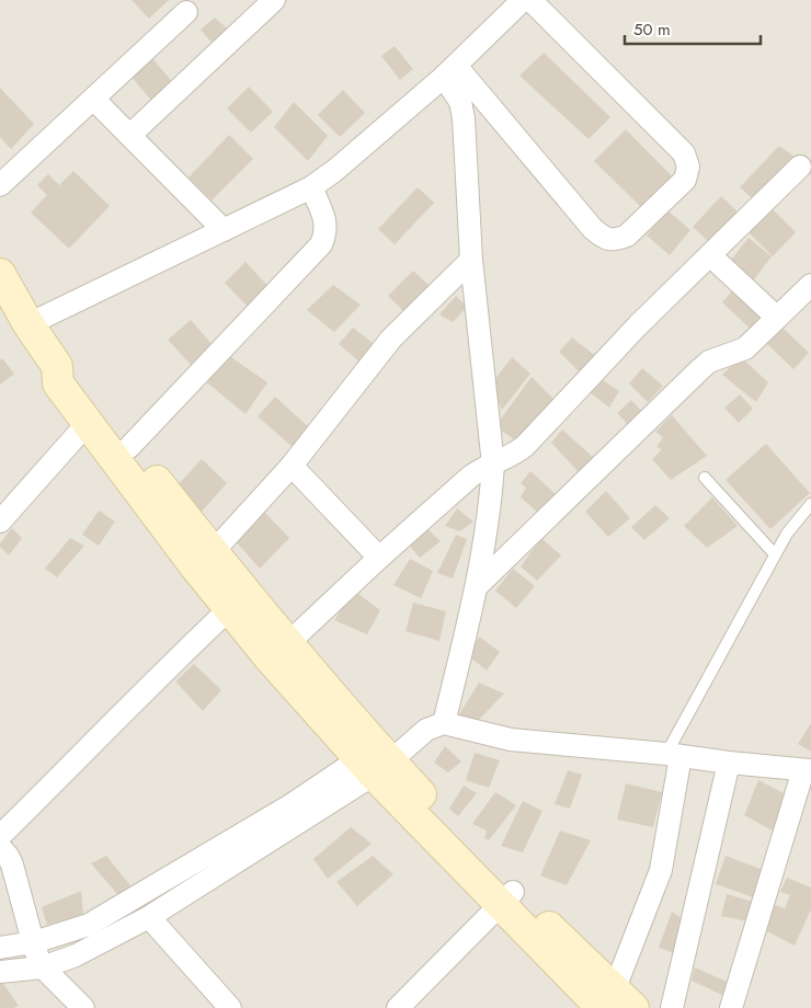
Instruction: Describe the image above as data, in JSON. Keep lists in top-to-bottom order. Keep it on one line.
{"scale_bar":"50 m"}
